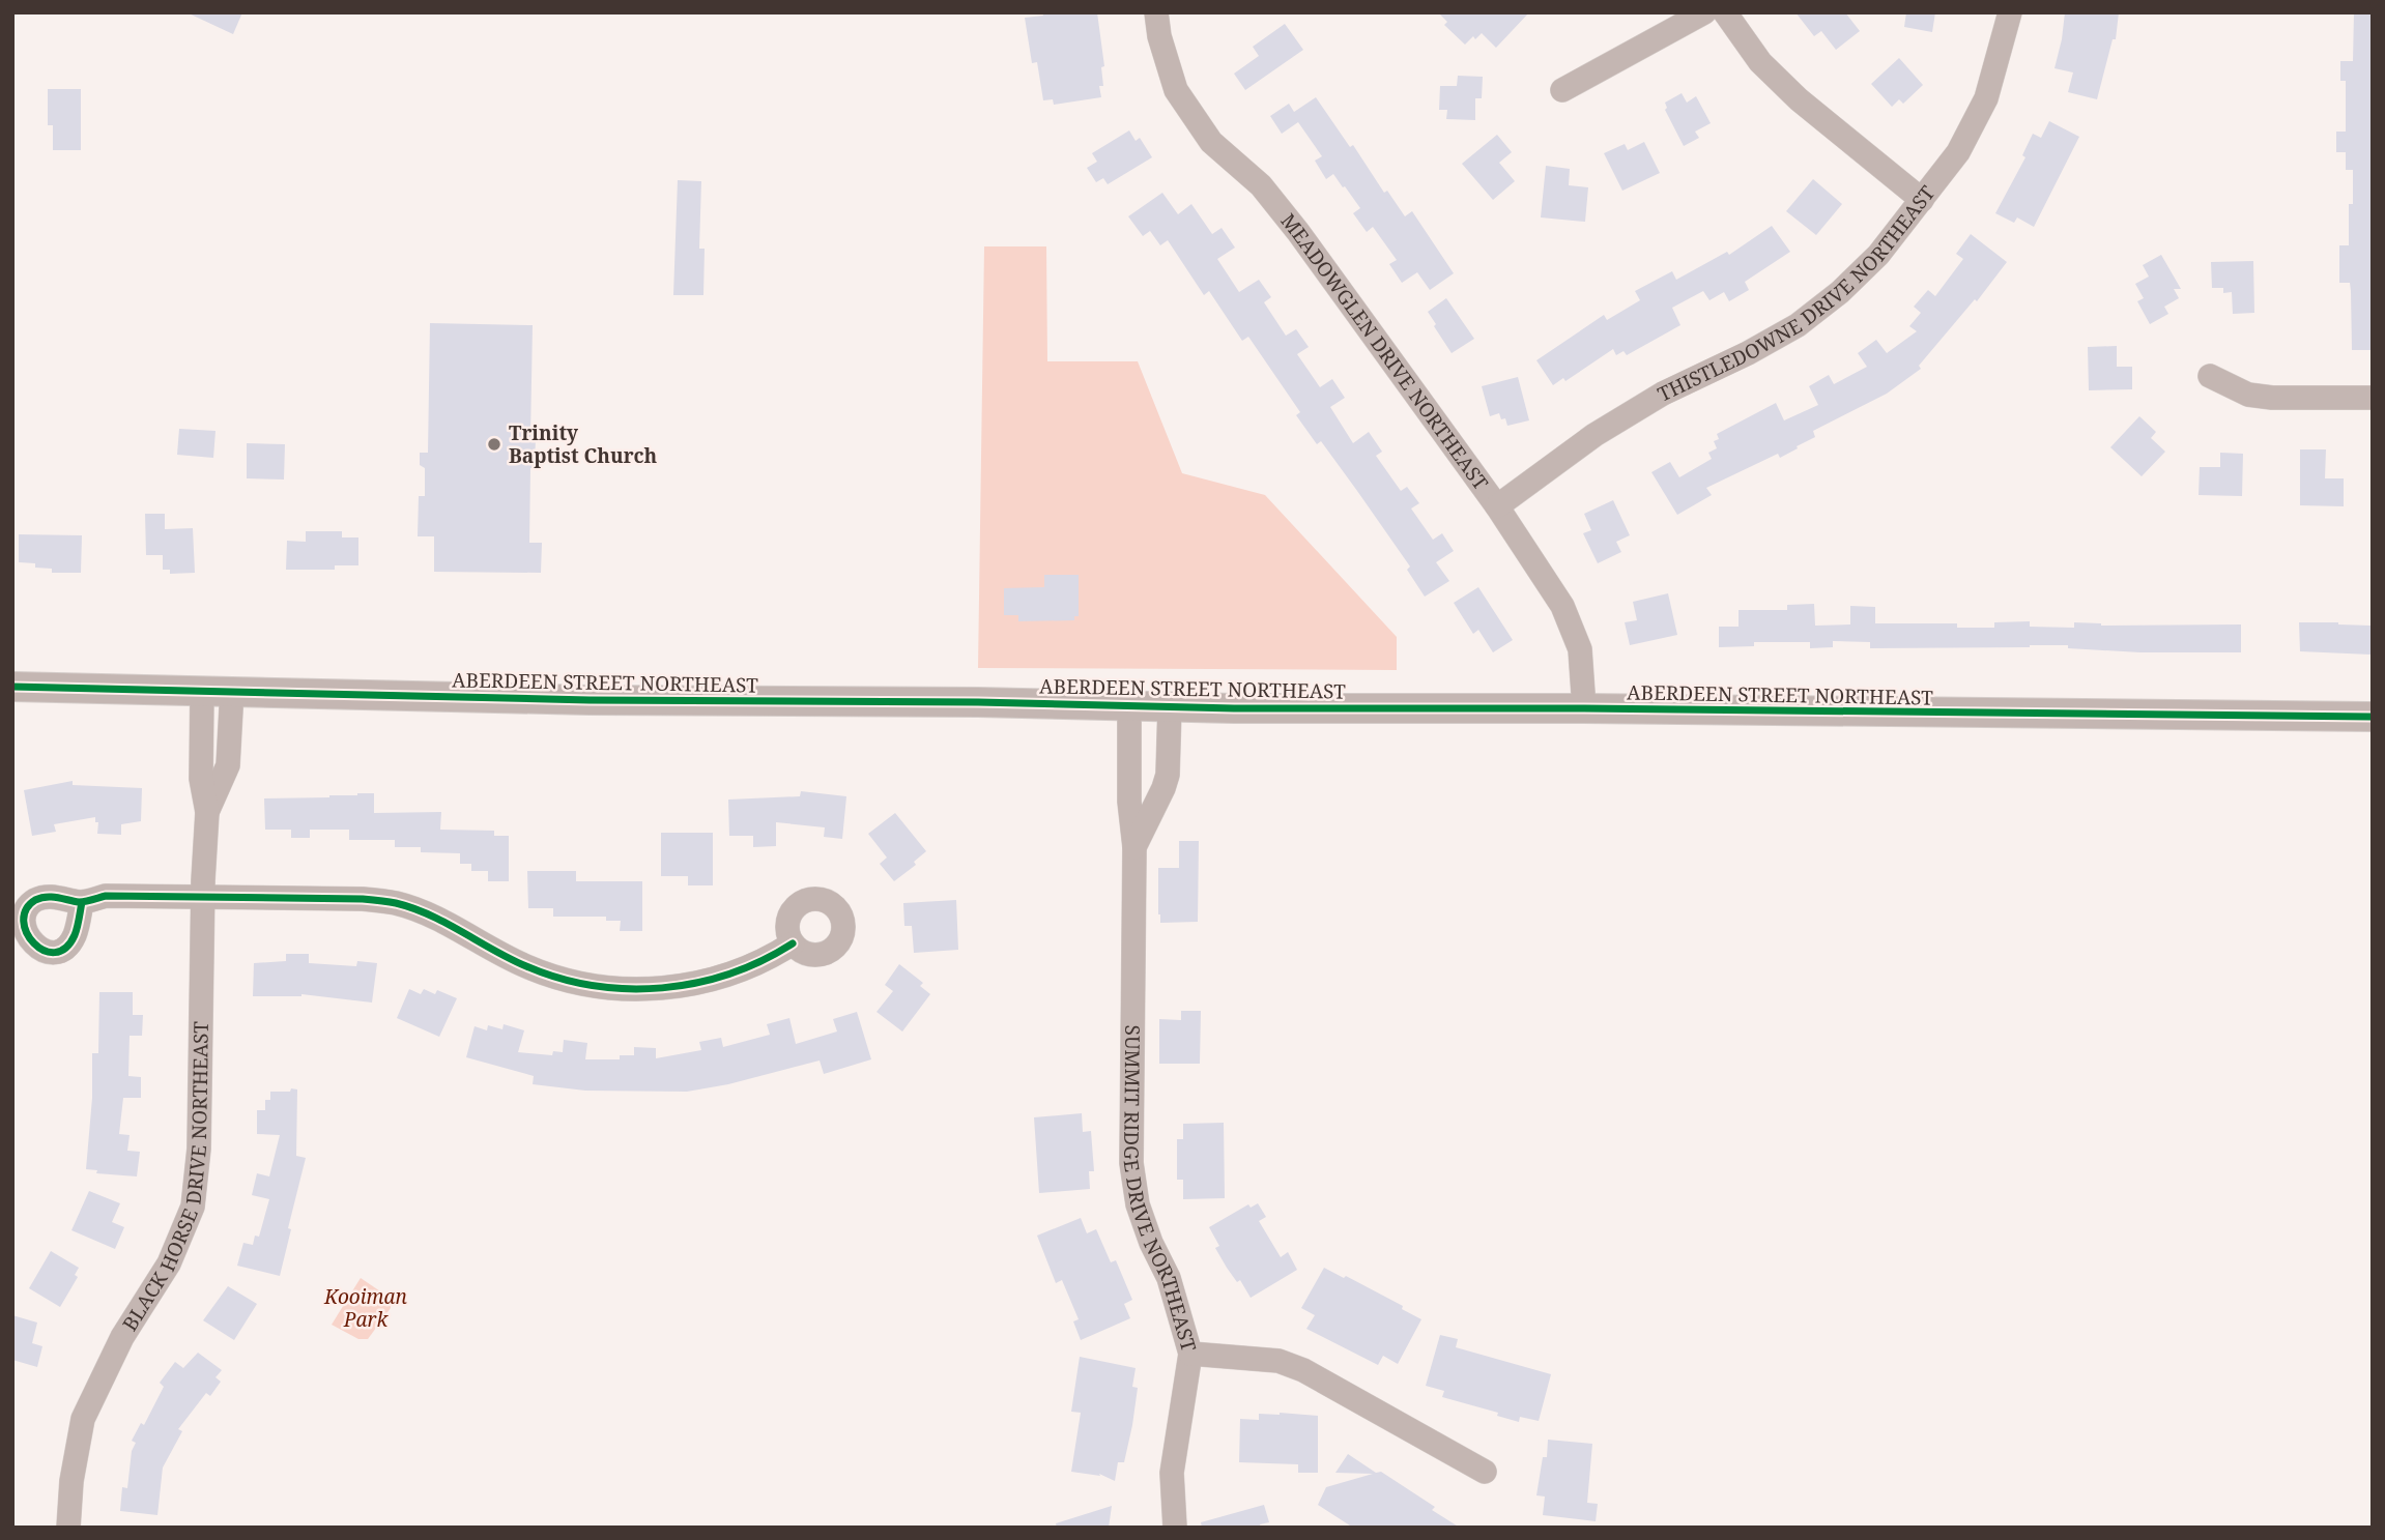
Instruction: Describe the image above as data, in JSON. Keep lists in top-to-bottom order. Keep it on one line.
{"streets":{"street":["THISTLEDOWNE DRIVE NORTHEAST","MEADOWGLEN DRIVE NORTHEAST","ABERDEEN STREET NORTHEAST","BLACK HORSE DRIVE NORTHEAST","SUMMIT RIDGE DRIVE NORTHEAST"]},"crossings":[["THISTLEDOWNE DRIVE NORTHEAST","MEADOWGLEN DRIVE NORTHEAST"],["MEADOWGLEN DRIVE NORTHEAST","ABERDEEN STREET NORTHEAST"],["ABERDEEN STREET NORTHEAST","BLACK HORSE DRIVE NORTHEAST"],["ABERDEEN STREET NORTHEAST","SUMMIT RIDGE DRIVE NORTHEAST"]],"parks":["Kooiman Park"],"places":["Trinity Baptist Church"]}
